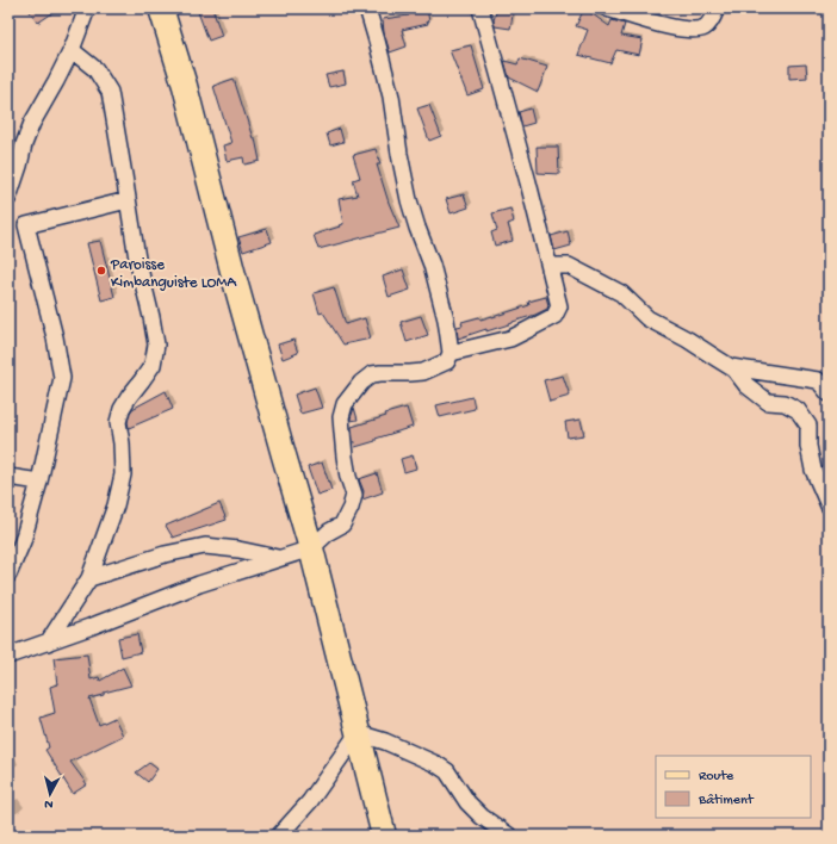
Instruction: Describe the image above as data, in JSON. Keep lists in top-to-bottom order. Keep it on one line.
{"places":["Paroisse Kimbanguiste LOMA"],"legend":["Route","Bâtiment"],"north":"bottom"}
